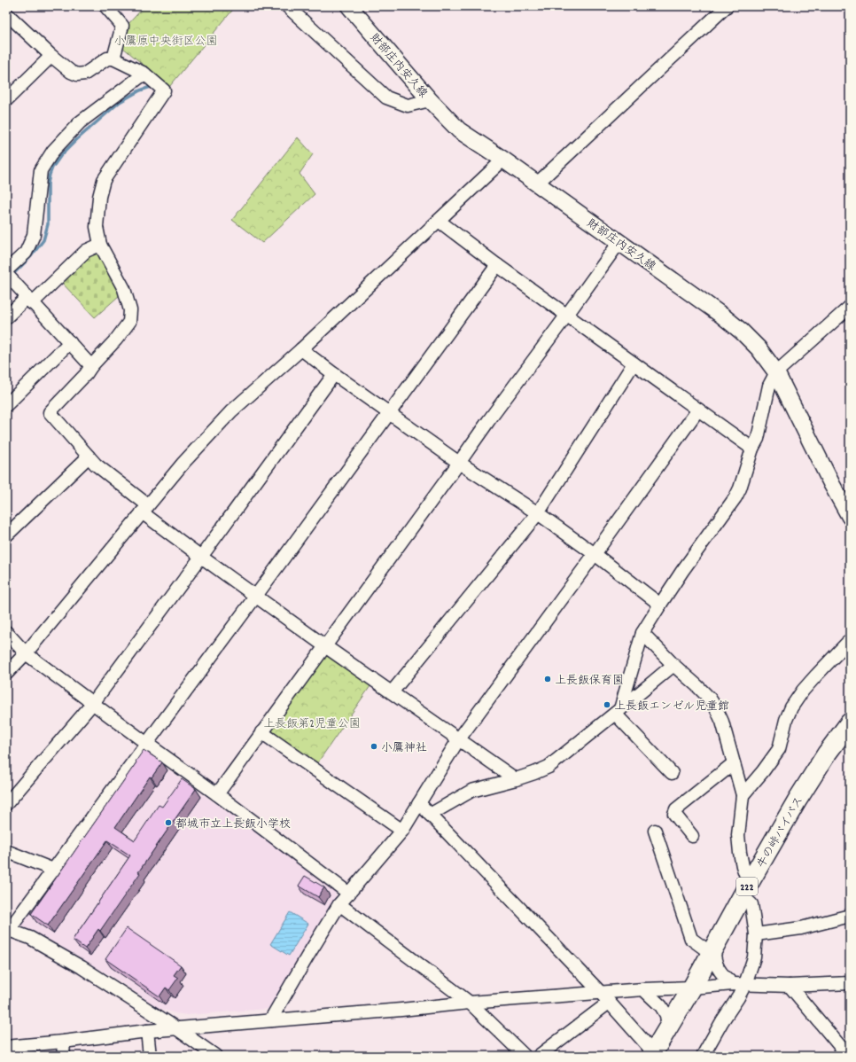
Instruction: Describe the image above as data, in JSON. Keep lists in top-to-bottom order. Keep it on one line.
{"streets":{"highway":["牛の峠バイパス","222"],"main road":["財部庄内安久線"]},"parks":["小鷹原中央街区公園","上長飯第2児童公園"],"places":["上長飯保育園","上長飯エンゼル児童館","小鷹神社","都城市立上長飯小学校"]}
